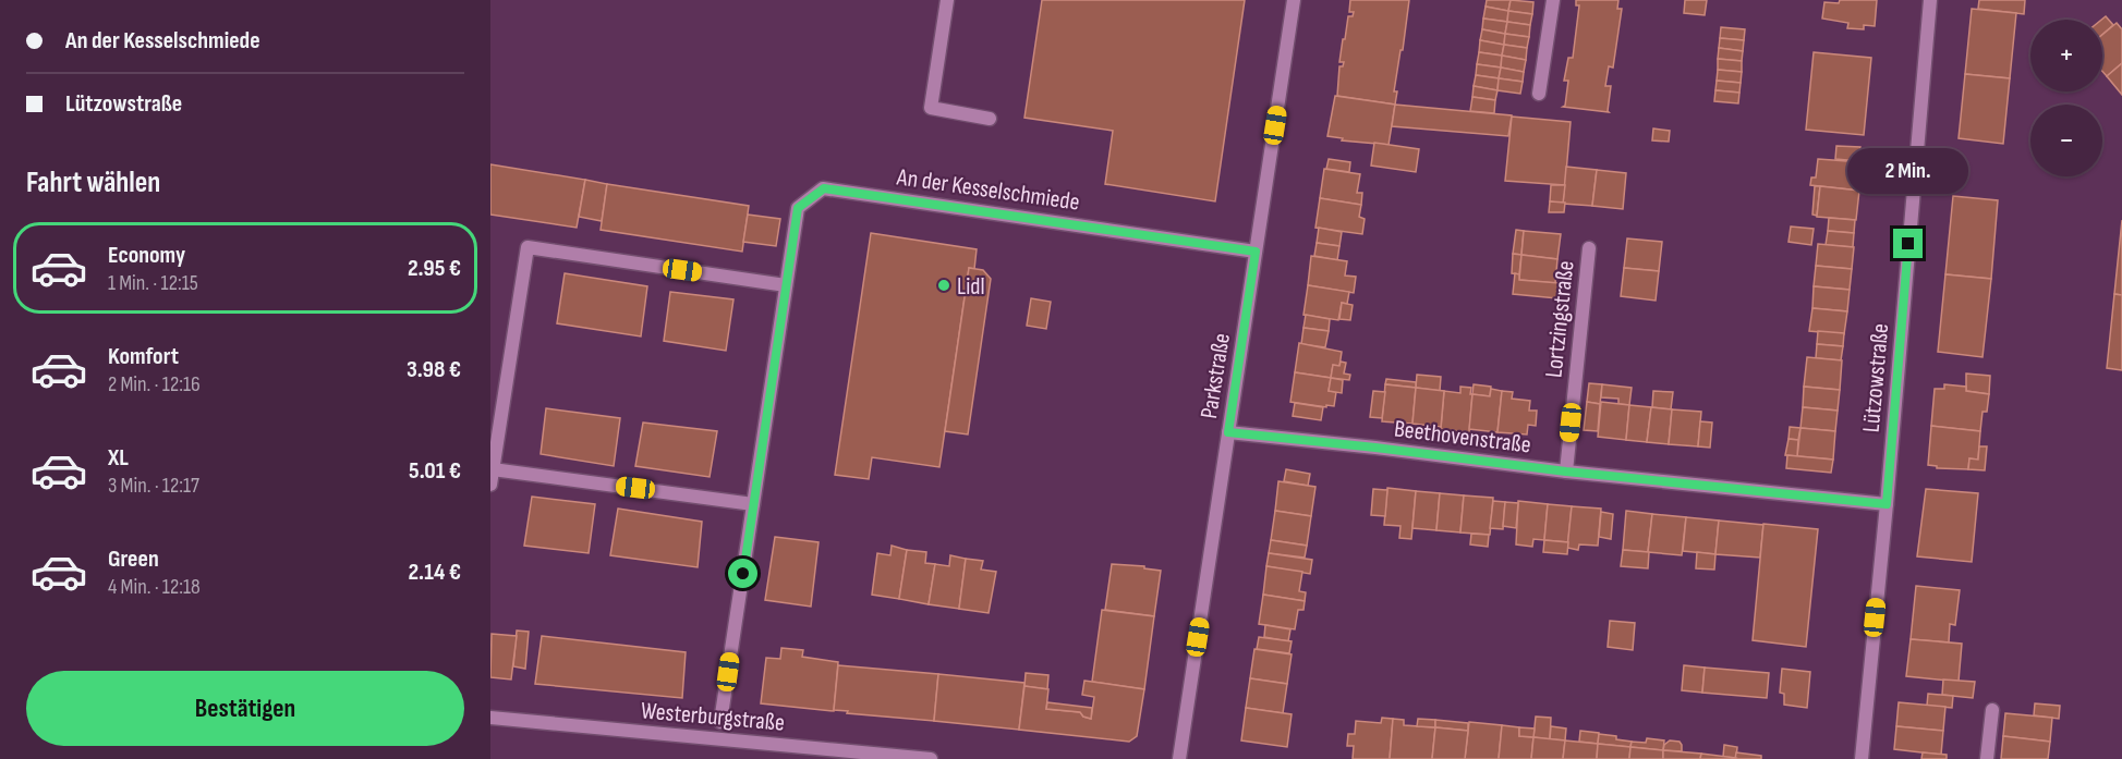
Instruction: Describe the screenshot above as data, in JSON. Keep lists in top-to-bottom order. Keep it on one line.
{"streets":{"street":["An der Kesselschmiede","Lortzingstraße","Parkstraße","Lützowstraße","Beethovenstraße","Westerburgstraße"]},"crossings":[["An der Kesselschmiede","Parkstraße"],["Lortzingstraße","Beethovenstraße"],["Parkstraße","Beethovenstraße"],["Lützowstraße","Beethovenstraße"]],"places":["Lidl"],"page":{"banner":["An der Kesselschmiede","Lützowstraße"],"map_buttons":["+","−"],"heading":"Fahrt wählen","bubble":"2 Min.","list":[{"name":"Economy","note":"1 Min. · 12:15","value":"2.95 €"},{"name":"Komfort","note":"2 Min. · 12:16","value":"3.98 €"},{"name":"XL","note":"3 Min. · 12:17","value":"5.01 €"},{"name":"Green","note":"4 Min. · 12:18","value":"2.14 €"}],"buttons":"Bestätigen"}}
